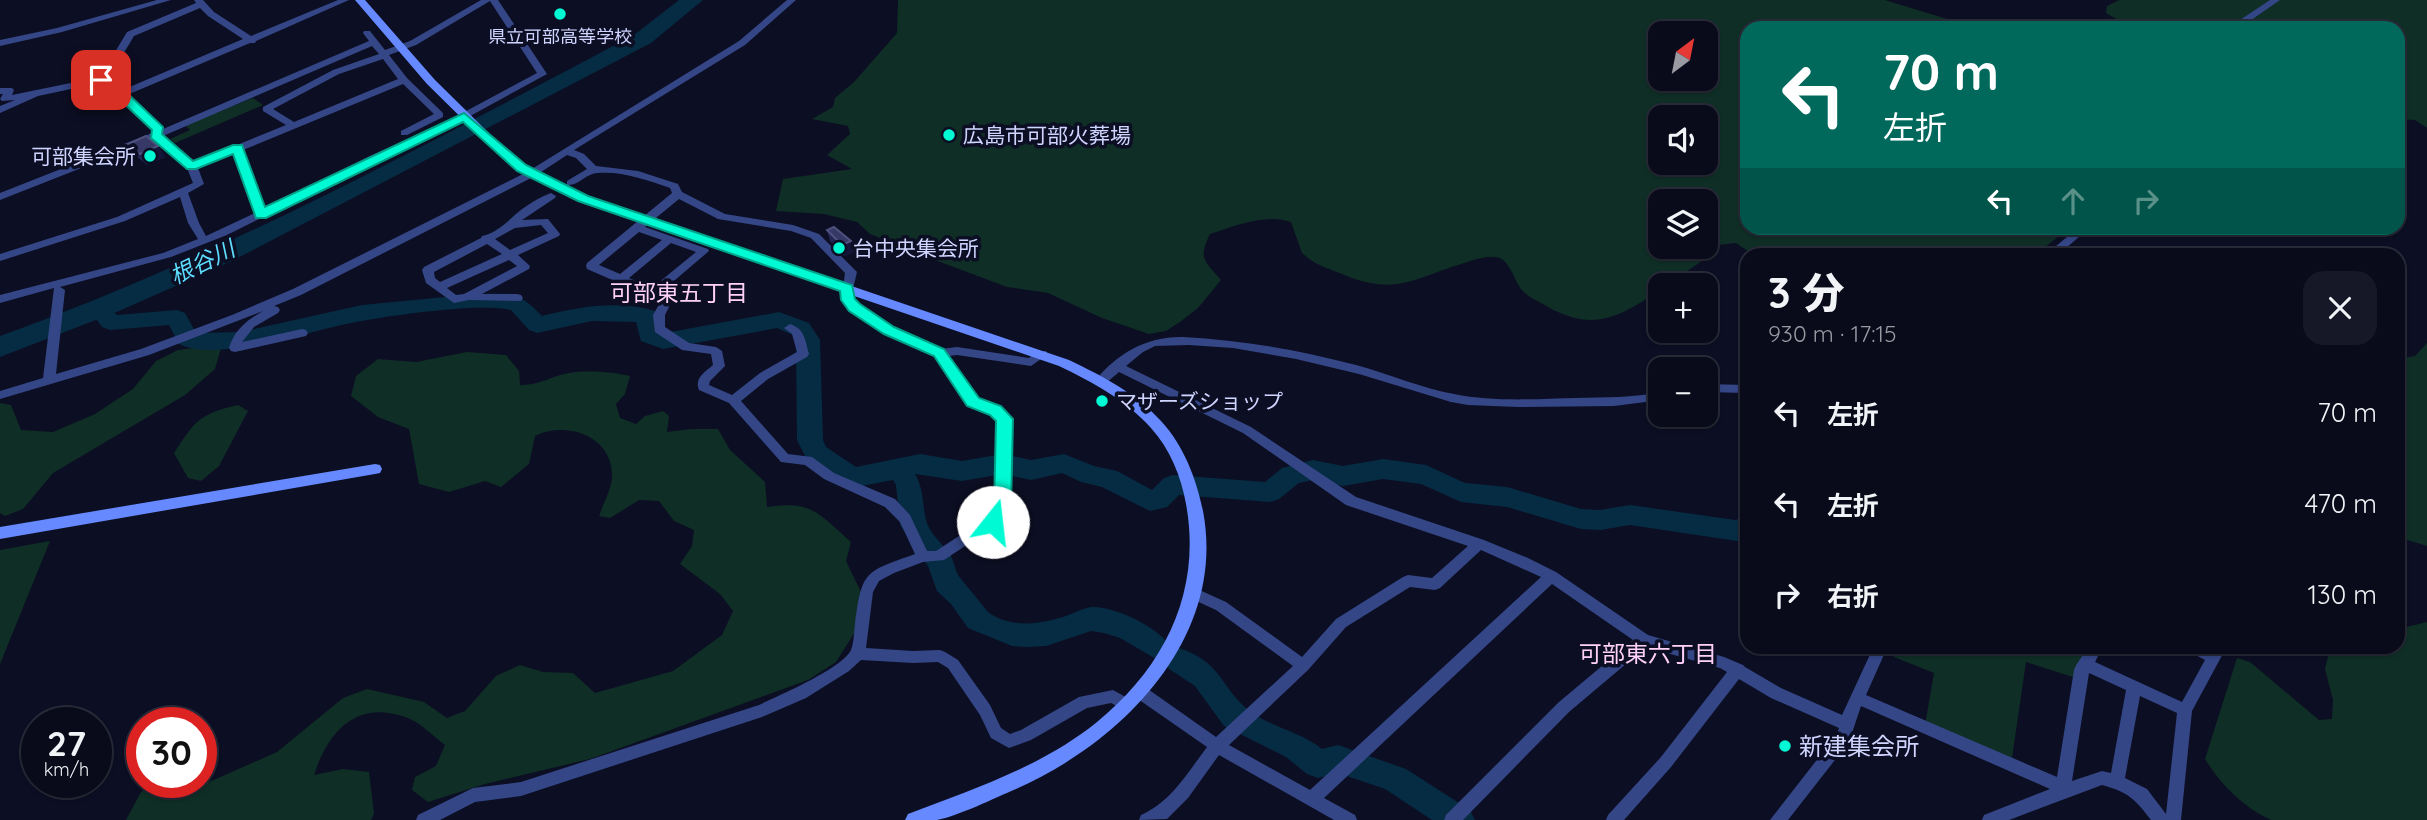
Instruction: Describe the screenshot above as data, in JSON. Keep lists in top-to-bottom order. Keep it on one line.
{"districts":["可部東五丁目","可部東六丁目"],"water":["根谷川"],"places":["県立可部高等学校","広島市可部火葬場","可部集会所","台中央集会所","マザーズショップ","新建集会所"],"north":"top right","page":{"map_buttons":["+","−"],"turn":["70 m","左折"],"heading":["3 分","930 m · 17:15"],"list":[{"name":"左折","value":"70 m"},{"name":"左折","value":"470 m"},{"name":"右折","value":"130 m"}],"speed":"27 km/h","limit":"30"}}
